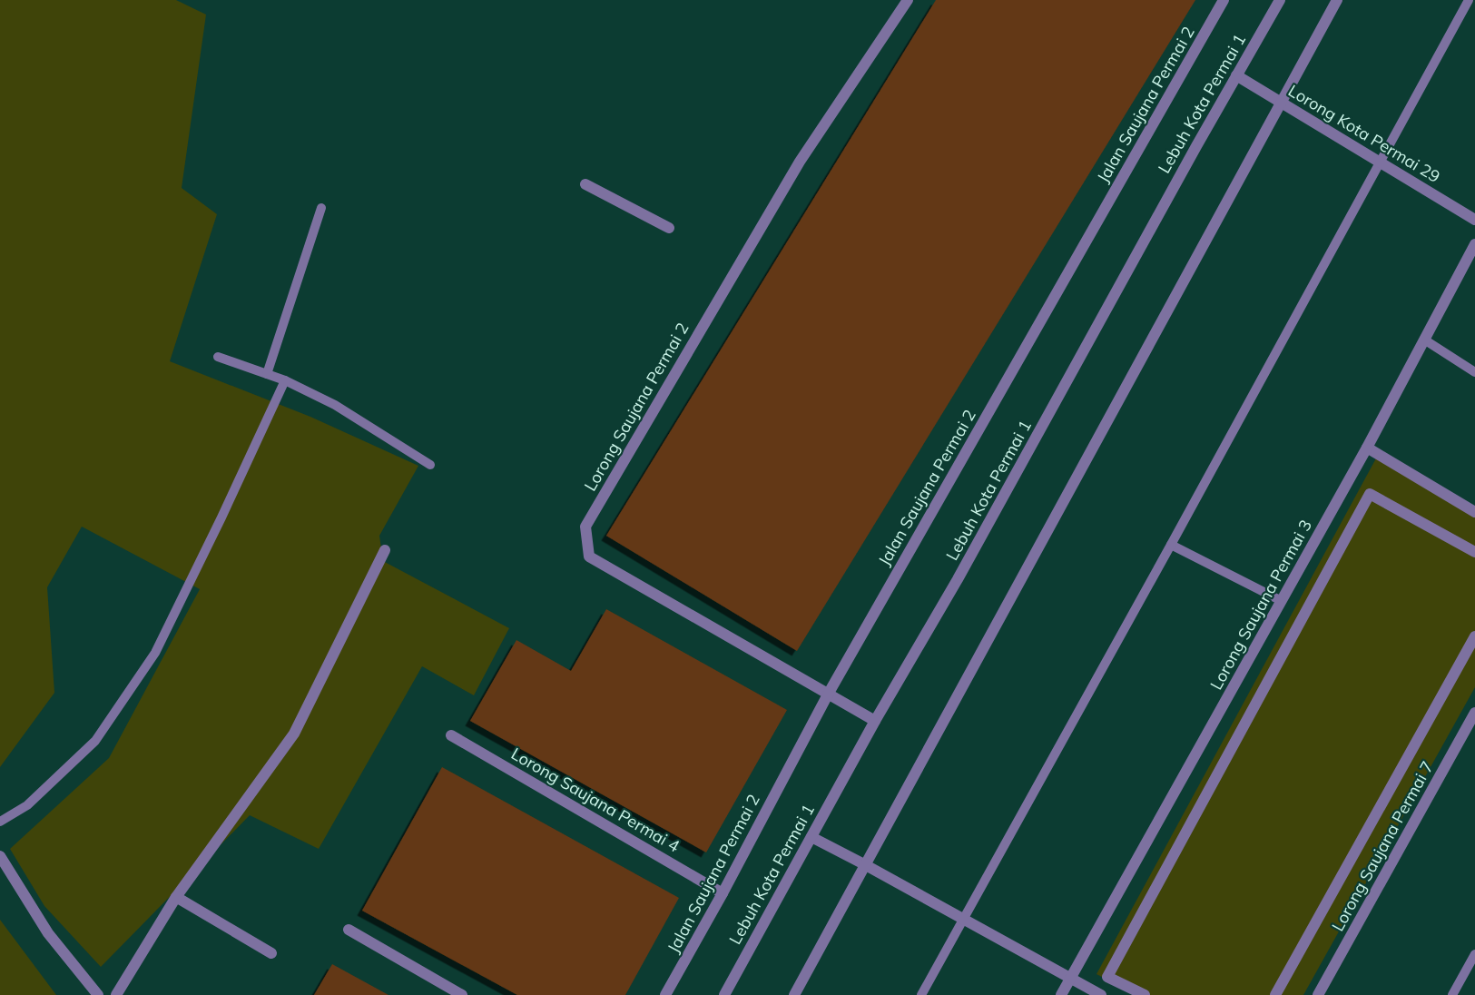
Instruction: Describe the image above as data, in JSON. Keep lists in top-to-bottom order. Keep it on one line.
{"streets":{"street":["Lebuh Kota Permai 1","Jalan Saujana Permai 2","Lorong Kota Permai 29","Lorong Saujana Permai 2","Lorong Saujana Permai 3","Lorong Saujana Permai 4","Lorong Saujana Permai 7"]},"crossings":[["Lebuh Kota Permai 1","Lorong Kota Permai 29"],["Lebuh Kota Permai 1","Lorong Saujana Permai 2"],["Jalan Saujana Permai 2","Lorong Saujana Permai 2"],["Jalan Saujana Permai 2","Lorong Saujana Permai 4"]]}
